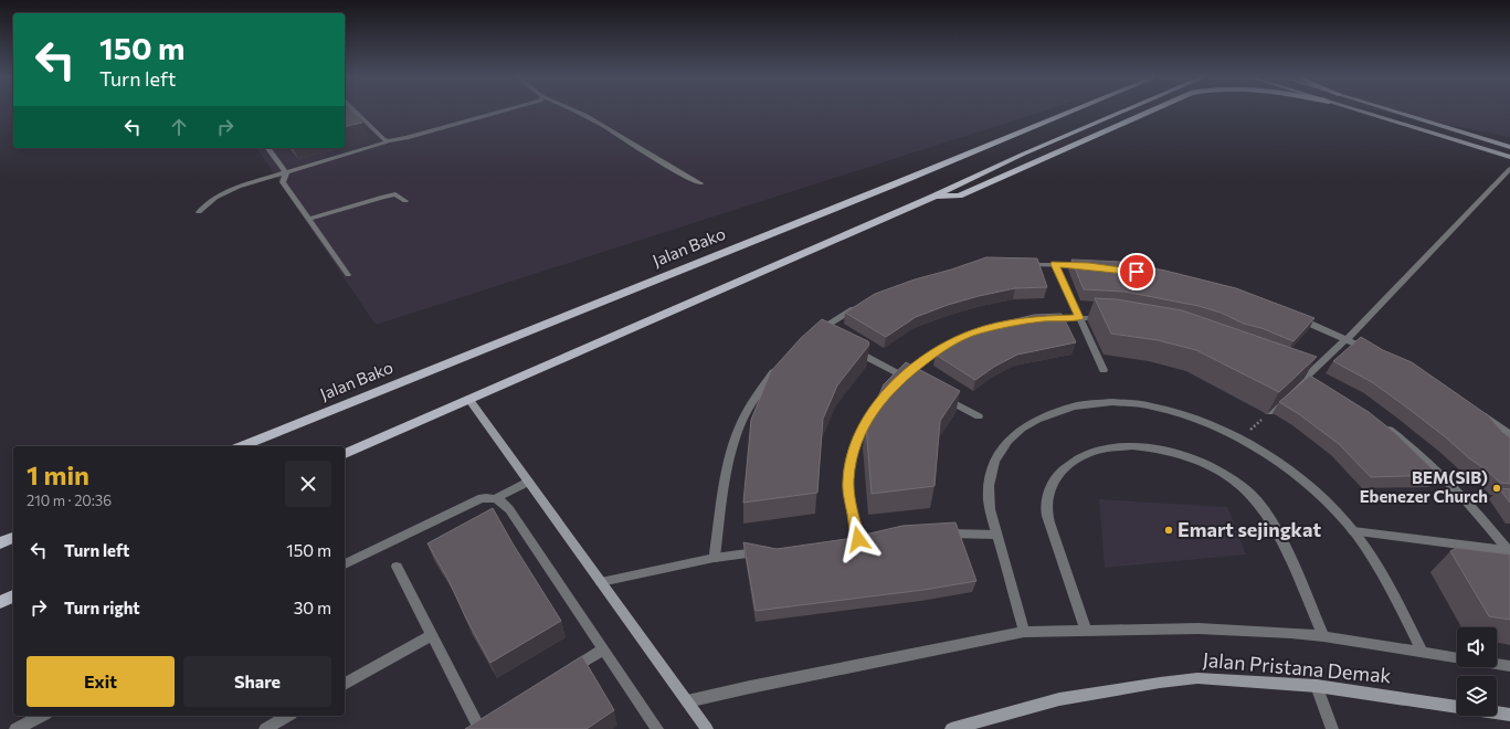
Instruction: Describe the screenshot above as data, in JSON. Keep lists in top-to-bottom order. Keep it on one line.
{"streets":{"main road":["Jalan Bako"],"street":["Jalan Pristana Demak"]},"places":["BEM(SIB) Ebenezer Church","Emart sejingkat"],"page":{"turn":["150 m","Turn left"],"heading":["1 min","210 m · 20:36"],"list":[{"name":"Turn left","value":"150 m"},{"name":"Turn right","value":"30 m"}],"buttons":["Exit","Share"]}}
